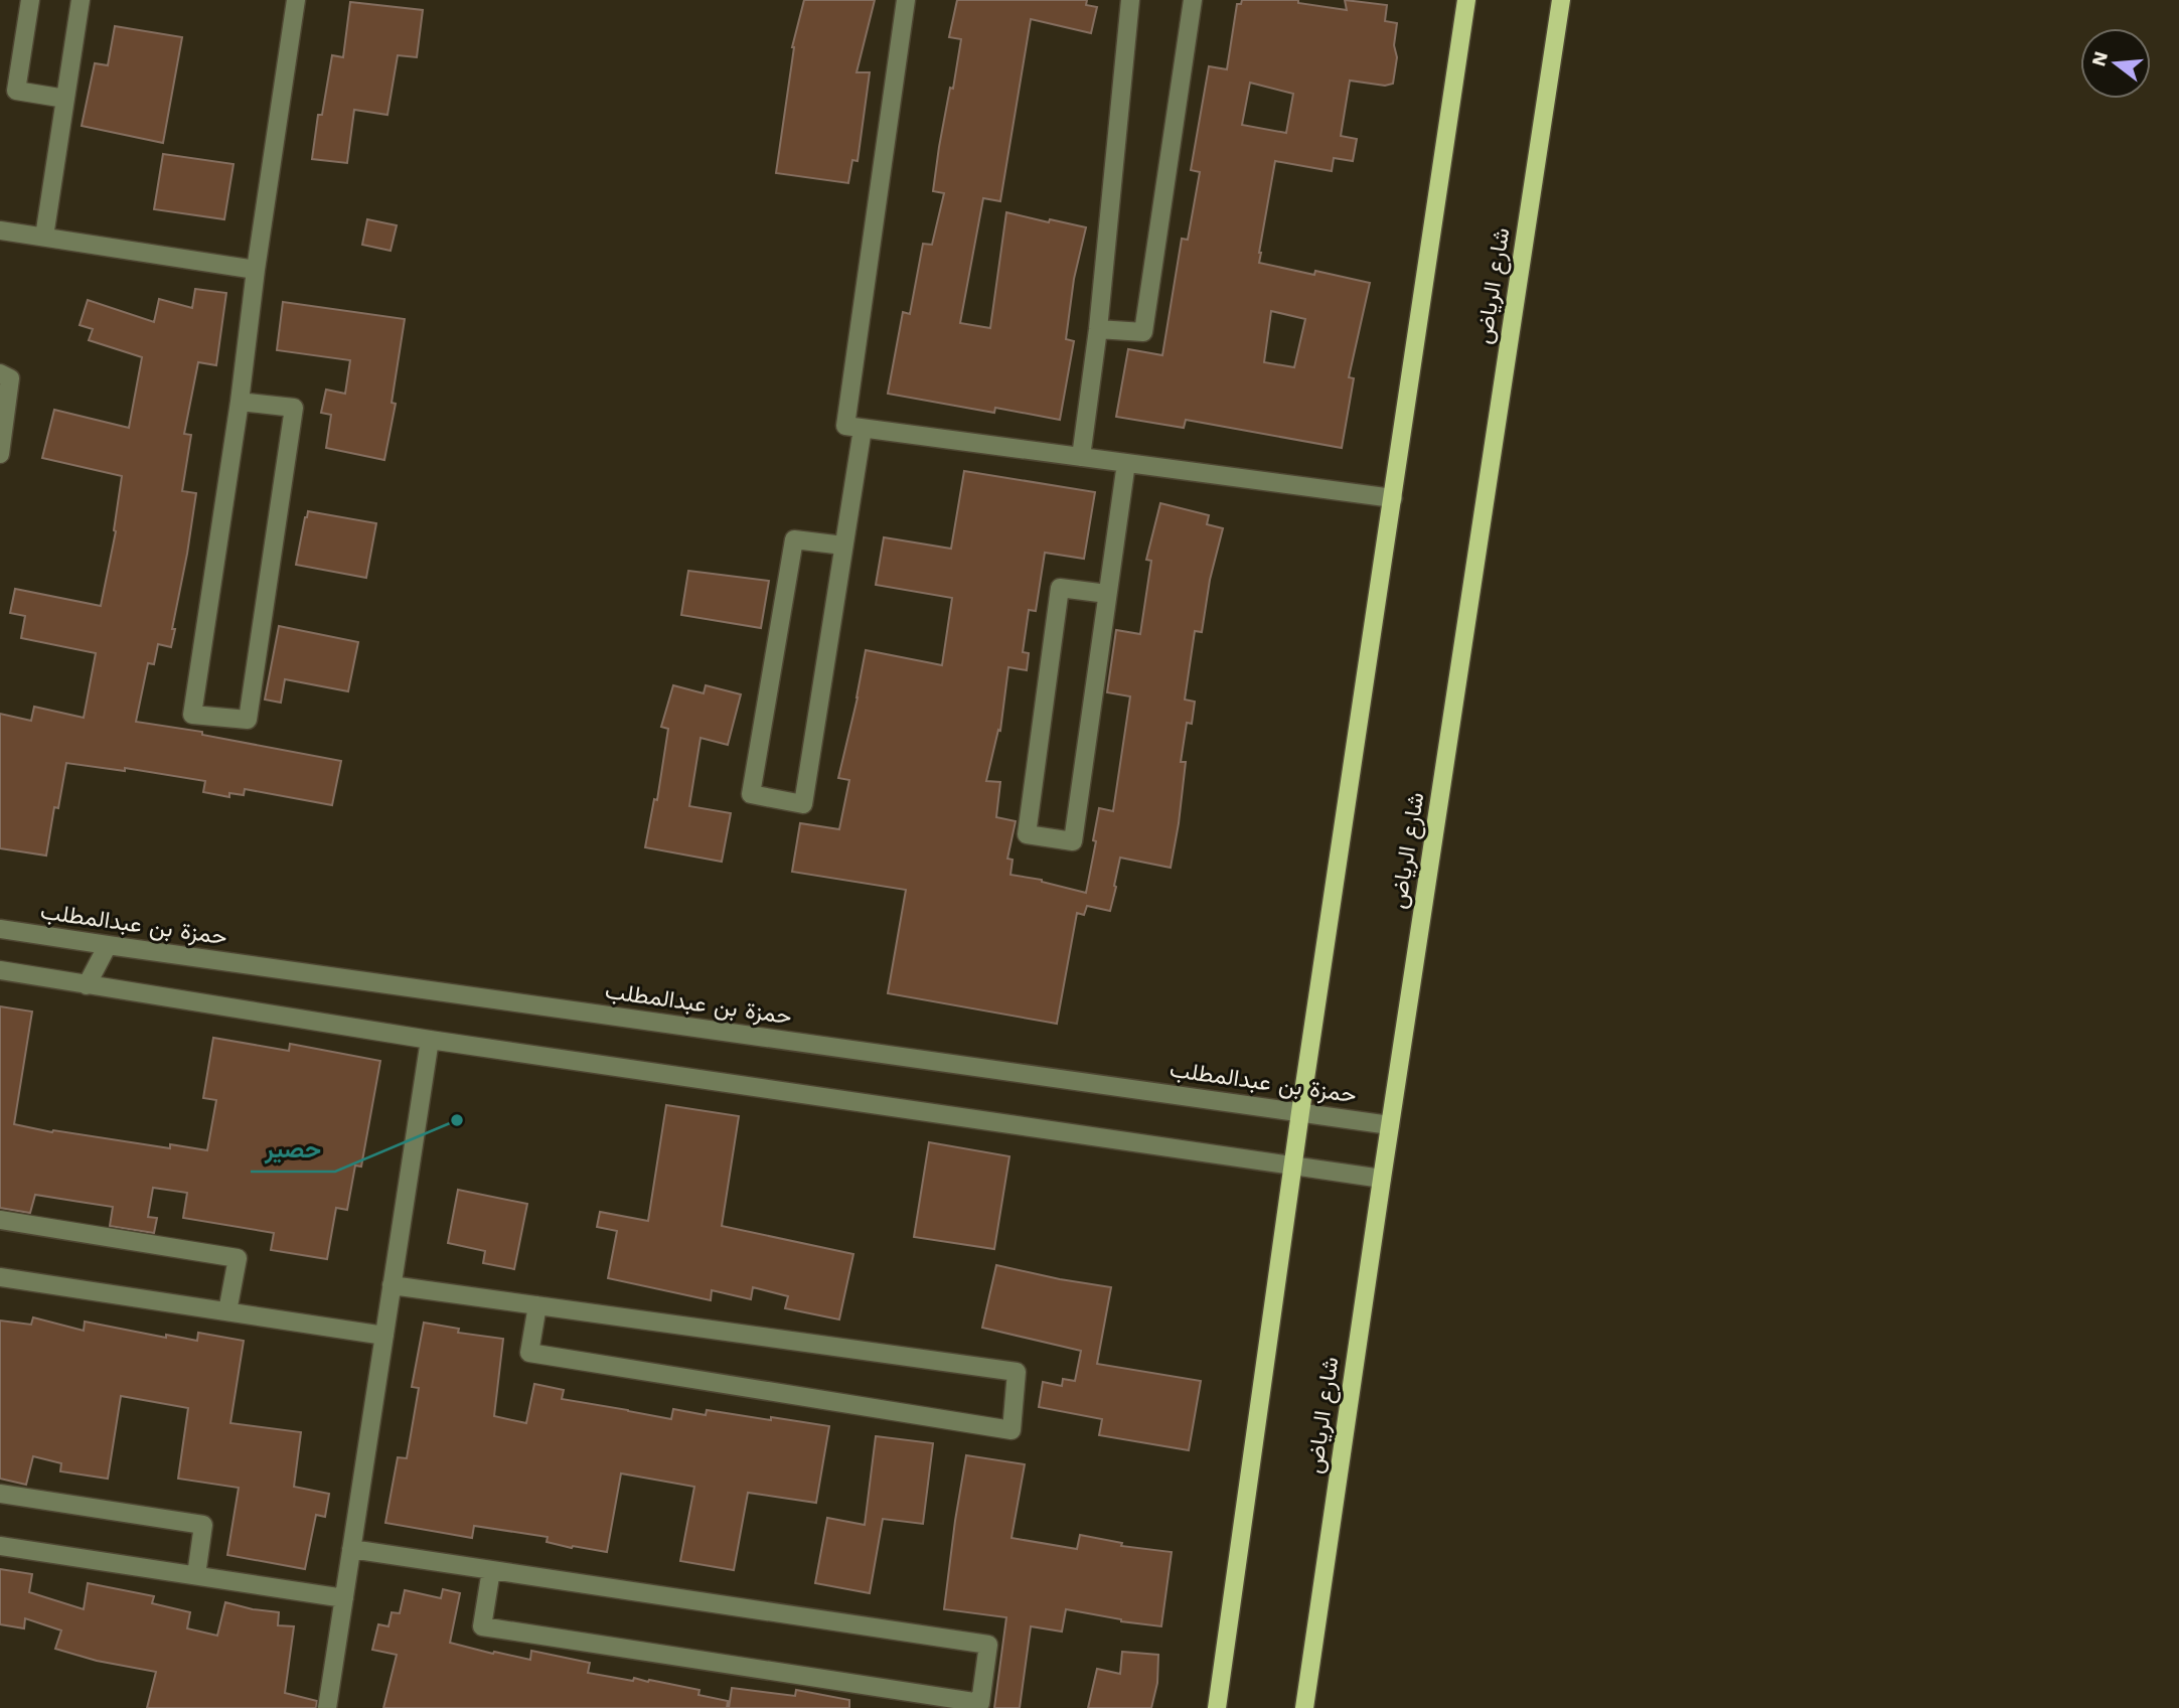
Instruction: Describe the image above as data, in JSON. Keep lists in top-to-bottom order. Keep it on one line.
{"streets":{"main road":["شارع الرياض"],"street":["حمزة بن عبدالمطلب"]},"crossings":[["شارع الرياض","حمزة بن عبدالمطلب"]],"places":["حصير"],"north":"left"}
